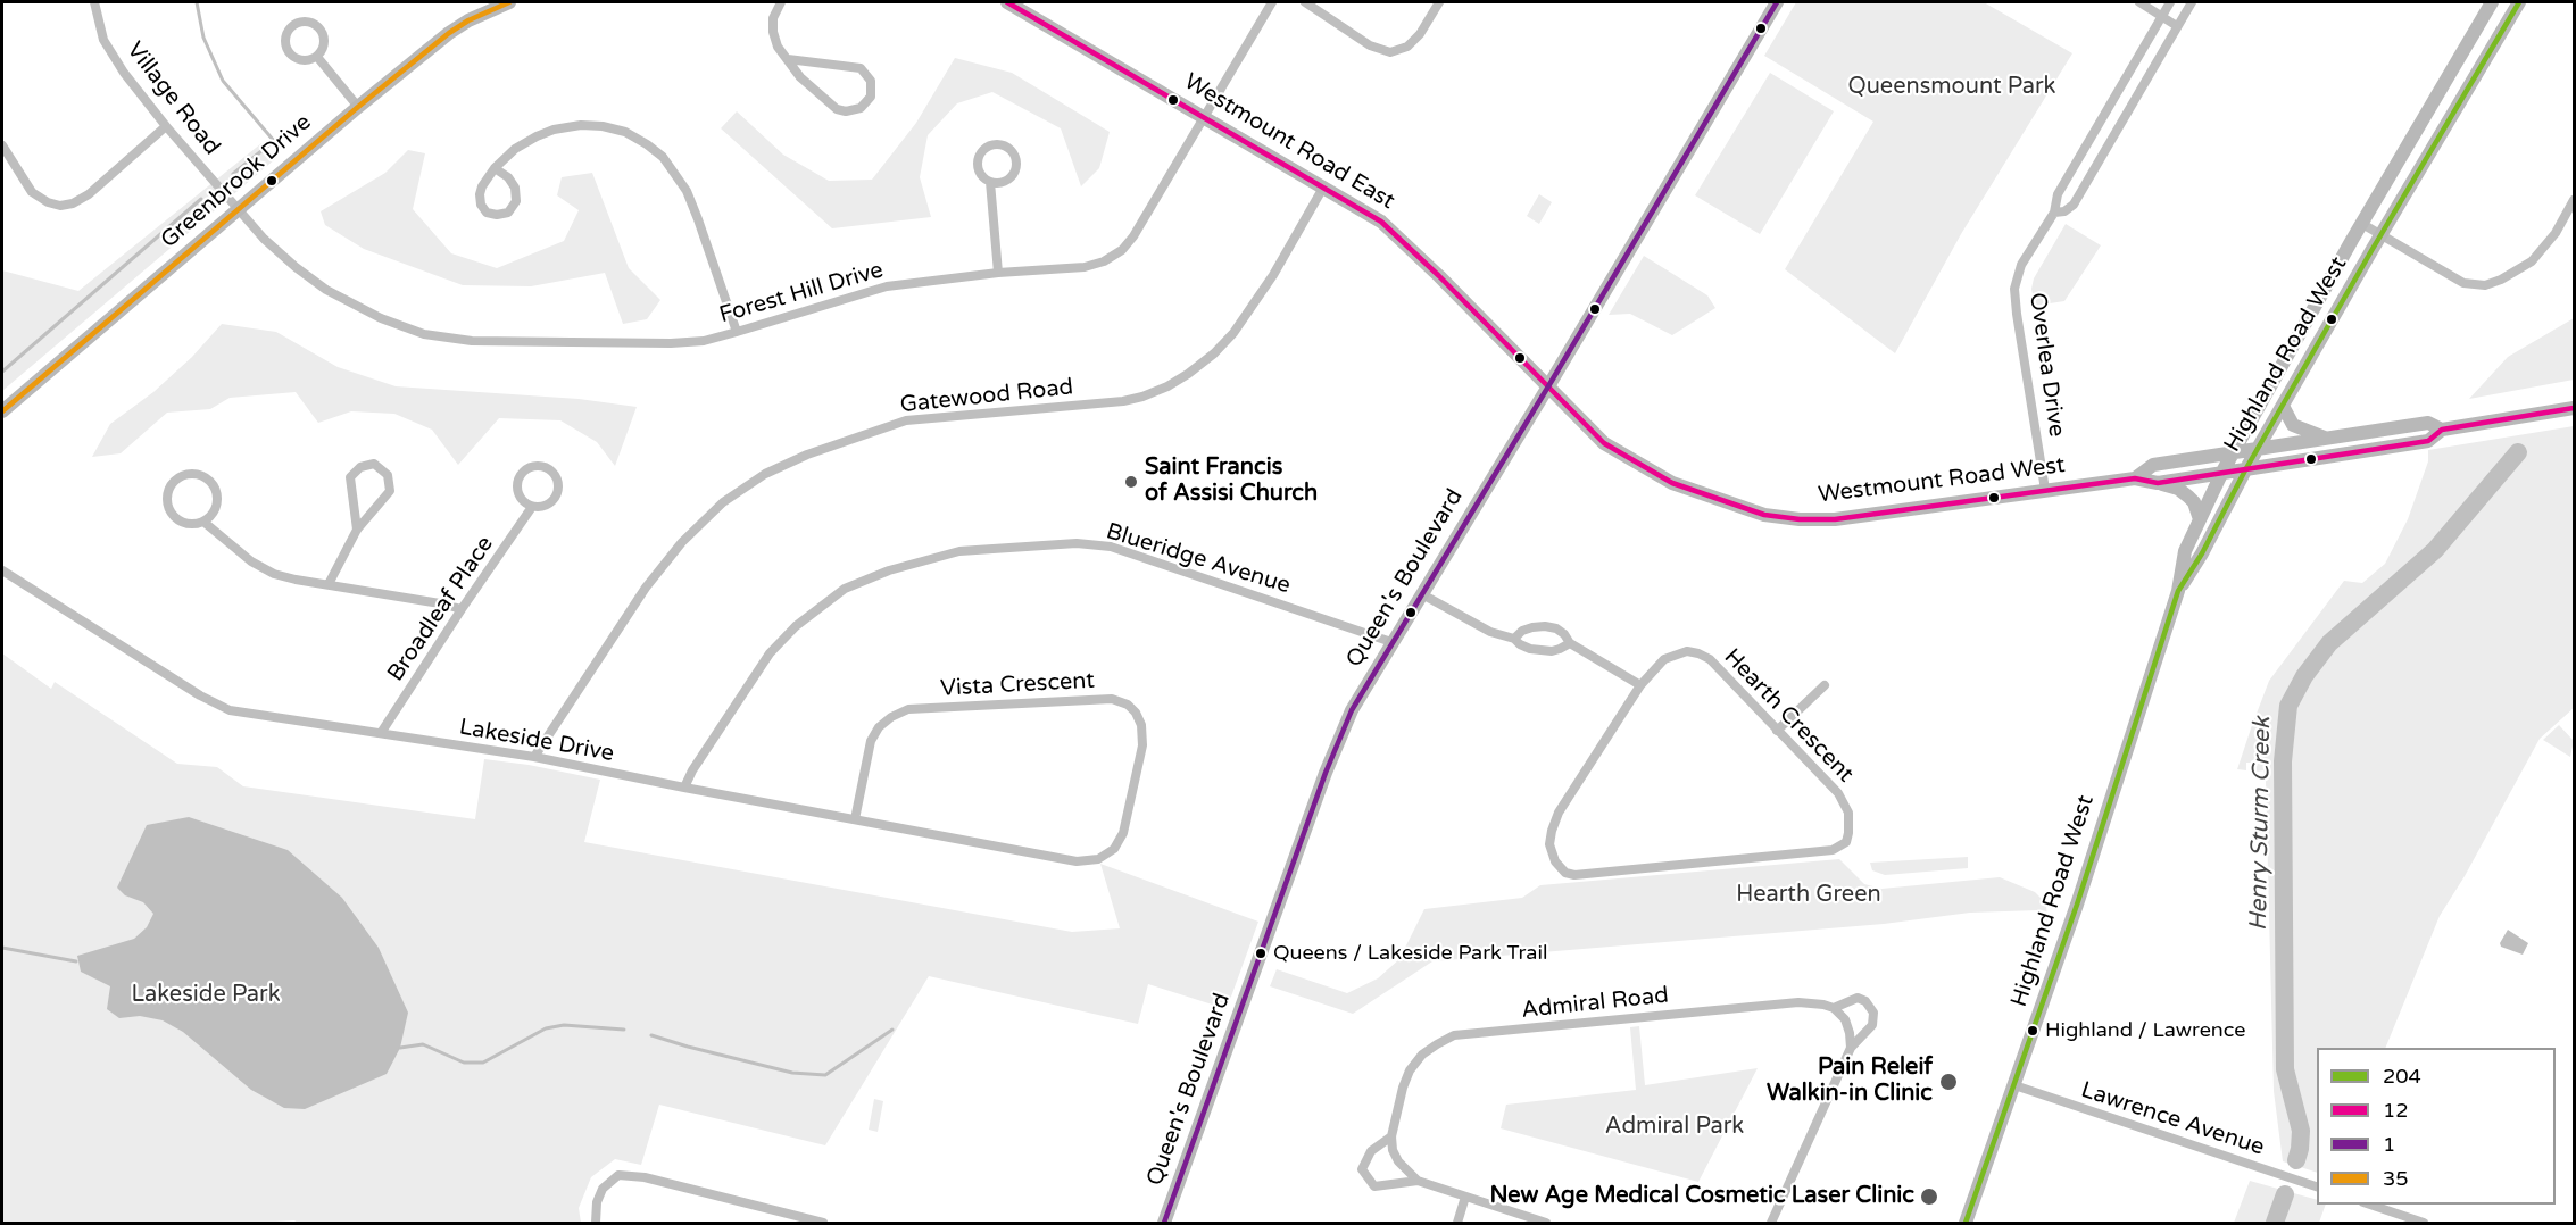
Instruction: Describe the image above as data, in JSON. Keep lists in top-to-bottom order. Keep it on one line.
{"streets":{"main road":["Westmount Road East","Greenbrook Drive","Highland Road West","Westmount Road West","Queen's Boulevard"],"street":["Village Road","Forest Hill Drive","Overlea Drive","Gatewood Road","Blueridge Avenue","Broadleaf Place","Vista Crescent","Hearth Crescent","Lakeside Drive","Admiral Road","Lawrence Avenue"]},"crossings":[["Village Road","Greenbrook Drive"],["Village Road","Forest Hill Drive"],["Westmount Road East","Forest Hill Drive"],["Westmount Road East","Gatewood Road"],["Westmount Road East","Westmount Road West"],["Westmount Road East","Queen's Boulevard"],["Greenbrook Drive","Forest Hill Drive"],["Highland Road West","Westmount Road West"],["Highland Road West","Lawrence Avenue"],["Overlea Drive","Westmount Road West"],["Gatewood Road","Lakeside Drive"],["Westmount Road West","Queen's Boulevard"],["Blueridge Avenue","Queen's Boulevard"],["Blueridge Avenue","Lakeside Drive"],["Broadleaf Place","Lakeside Drive"],["Vista Crescent","Lakeside Drive"]],"water":["Henry Sturm Creek"],"parks":["Queensmount Park","Hearth Green","Lakeside Park","Admiral Park"],"places":["Saint Francis of Assisi Church","Queens / Lakeside Park Trail","Highland / Lawrence","Pain Releif Walkin-in Clinic","New Age Medical Cosmetic Laser Clinic"],"lines":["transit line 204","transit line 12","transit line 1","transit line 35"],"legend":["204","12","1","35"]}
